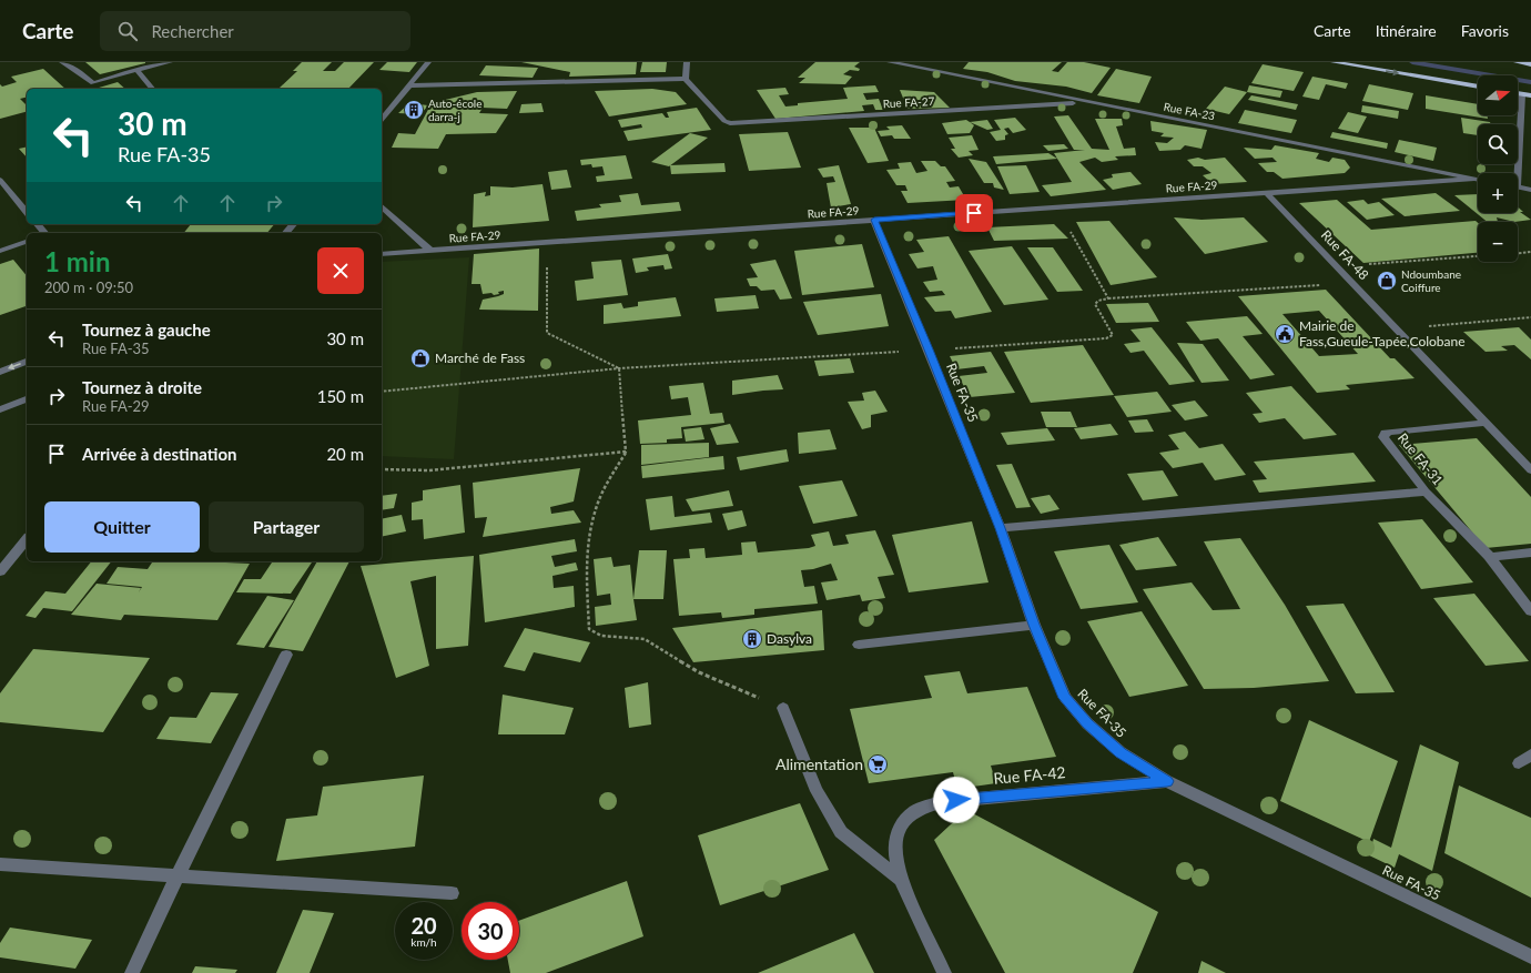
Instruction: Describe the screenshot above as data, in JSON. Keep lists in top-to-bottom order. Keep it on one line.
{"streets":{"street":["Rue FA-27","Rue FA-23","Rue FA-29","Rue FA-48","Rue FA-35","Rue FA-31","Rue FA-42"]},"crossings":[["Rue FA-27","Rue FA-23"],["Rue FA-23","Rue FA-29"],["Rue FA-29","Rue FA-48"],["Rue FA-29","Rue FA-35"],["Rue FA-48","Rue FA-31"],["Rue FA-35","Rue FA-42"]],"places":{"building":["Auto-école darra-j","Dasylva"],"shop":["Ndoumbane Coiffure","Marché de Fass"],"public building":["Mairie de Fass,Gueule-Tapée,Colobane"],"supermarket":["Alimentation"]},"north":"right","page":{"header":"Carte","search":"Rechercher","nav":["Carte","Itinéraire","Favoris"],"map_buttons":["+","−"],"turn":["30 m","Rue FA-35"],"heading":["1 min","200 m · 09:50"],"list":[{"name":"Tournez à gauche","note":"Rue FA-35","value":"30 m"},{"name":"Tournez à droite","note":"Rue FA-29","value":"150 m"},{"name":"Arrivée à destination","value":"20 m"}],"buttons":["Quitter","Partager"],"speed":"20 km/h","limit":"30"}}
